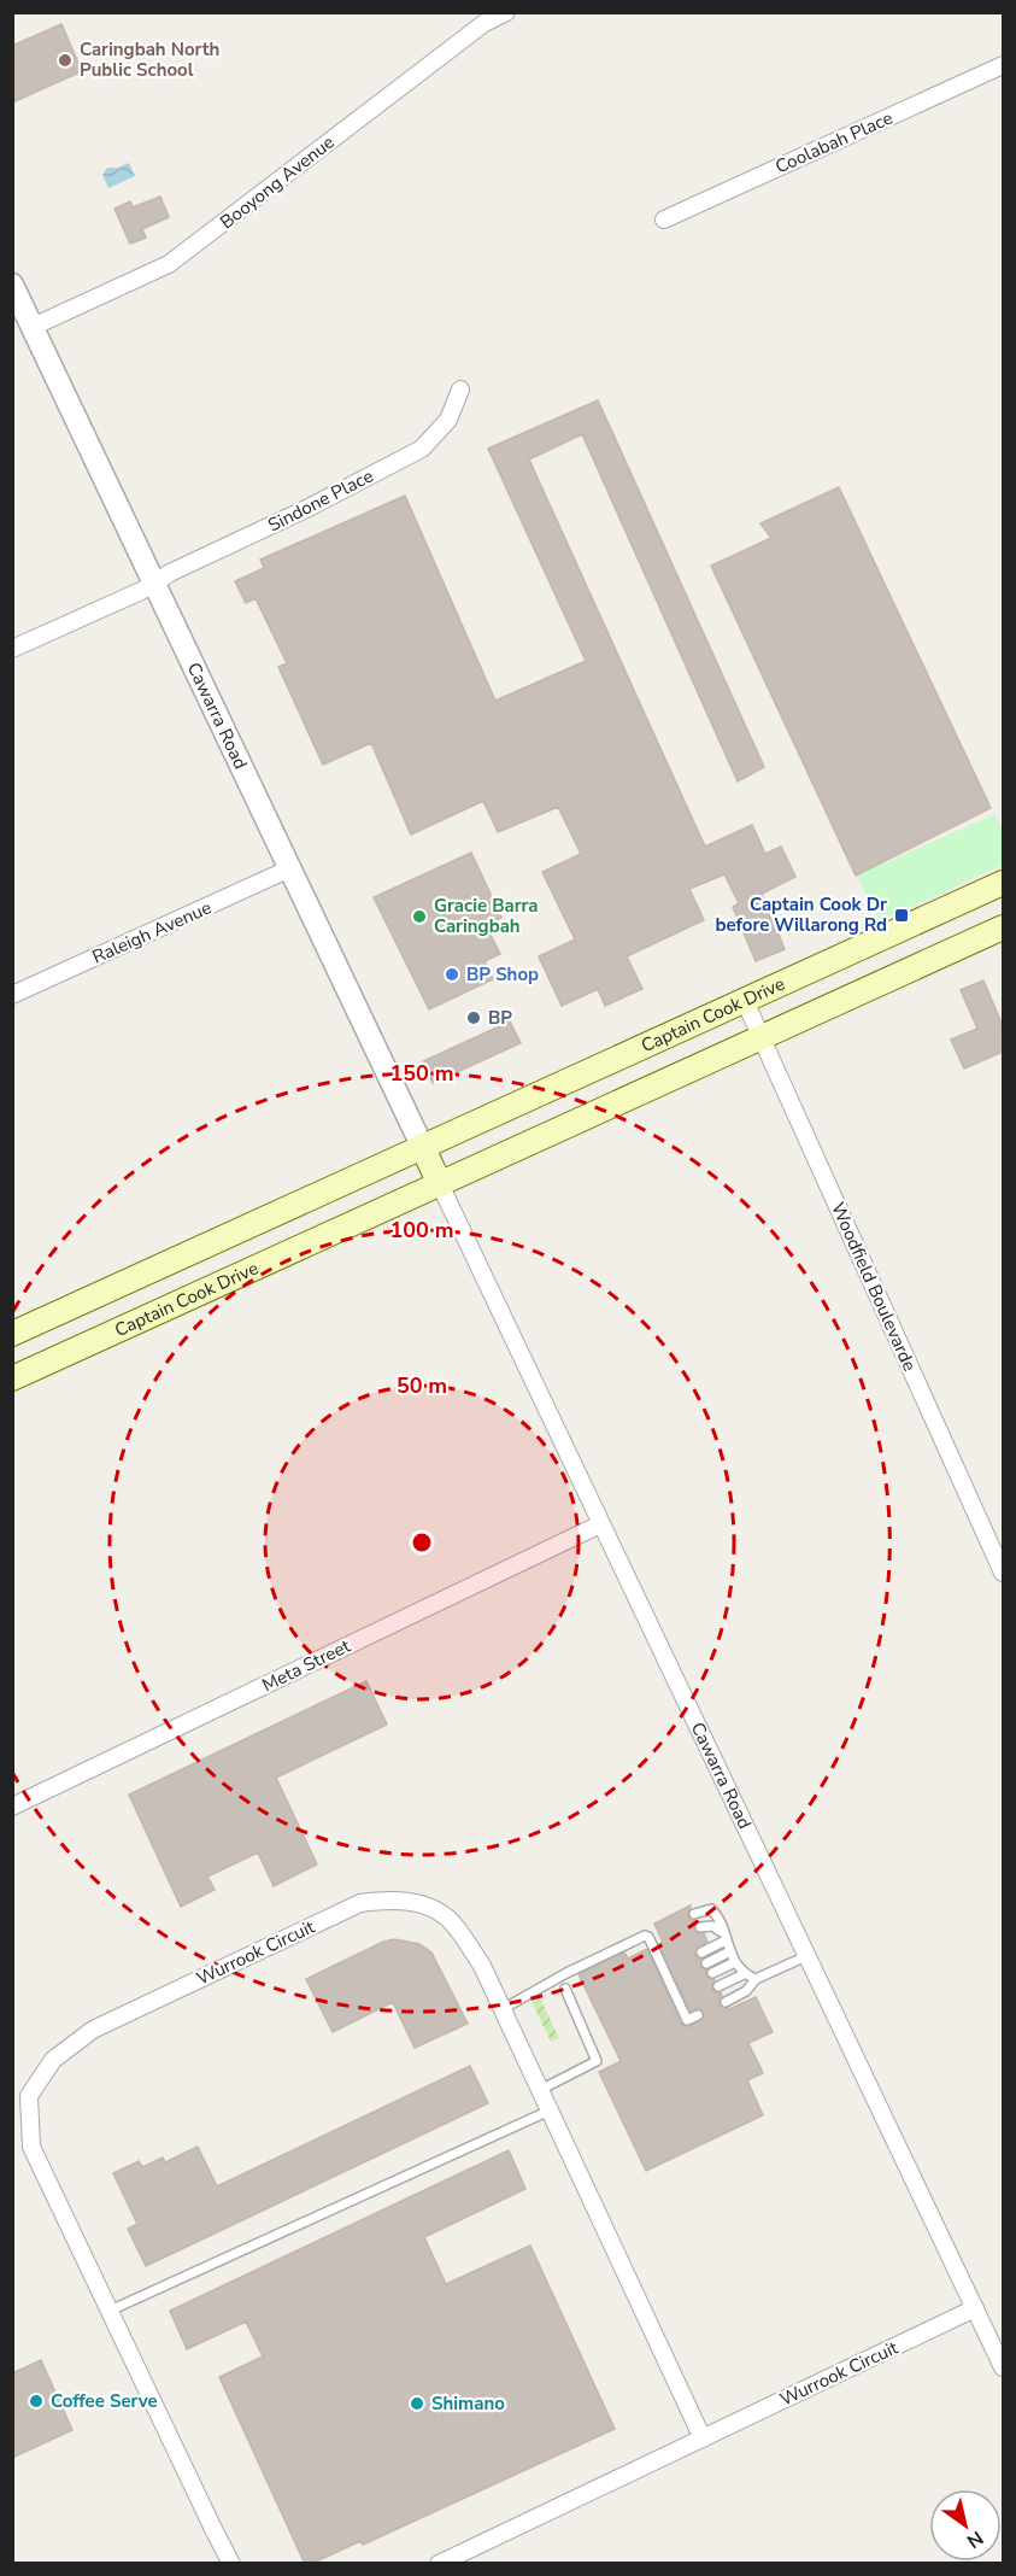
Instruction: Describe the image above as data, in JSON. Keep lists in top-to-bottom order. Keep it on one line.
{"streets":{"main road":["Captain Cook Drive"],"street":["Coolabah Place","Booyong Avenue","Sindone Place","Cawarra Road","Raleigh Avenue","Woodfield Boulevarde","Meta Street","Wurrook Circuit"]},"crossings":[["Booyong Avenue","Cawarra Road"],["Sindone Place","Cawarra Road"],["Cawarra Road","Raleigh Avenue"],["Cawarra Road","Captain Cook Drive"],["Cawarra Road","Meta Street"],["Cawarra Road","Wurrook Circuit"],["Captain Cook Drive","Woodfield Boulevarde"]],"places":{"other":["Caringbah North Public School","Gracie Barra Caringbah","BP Shop","BP","Coffee Serve","Shimano"],"transit":["Captain Cook Dr before Willarong Rd"]},"north":"bottom right","rings":["150 m","100 m","50 m"]}
